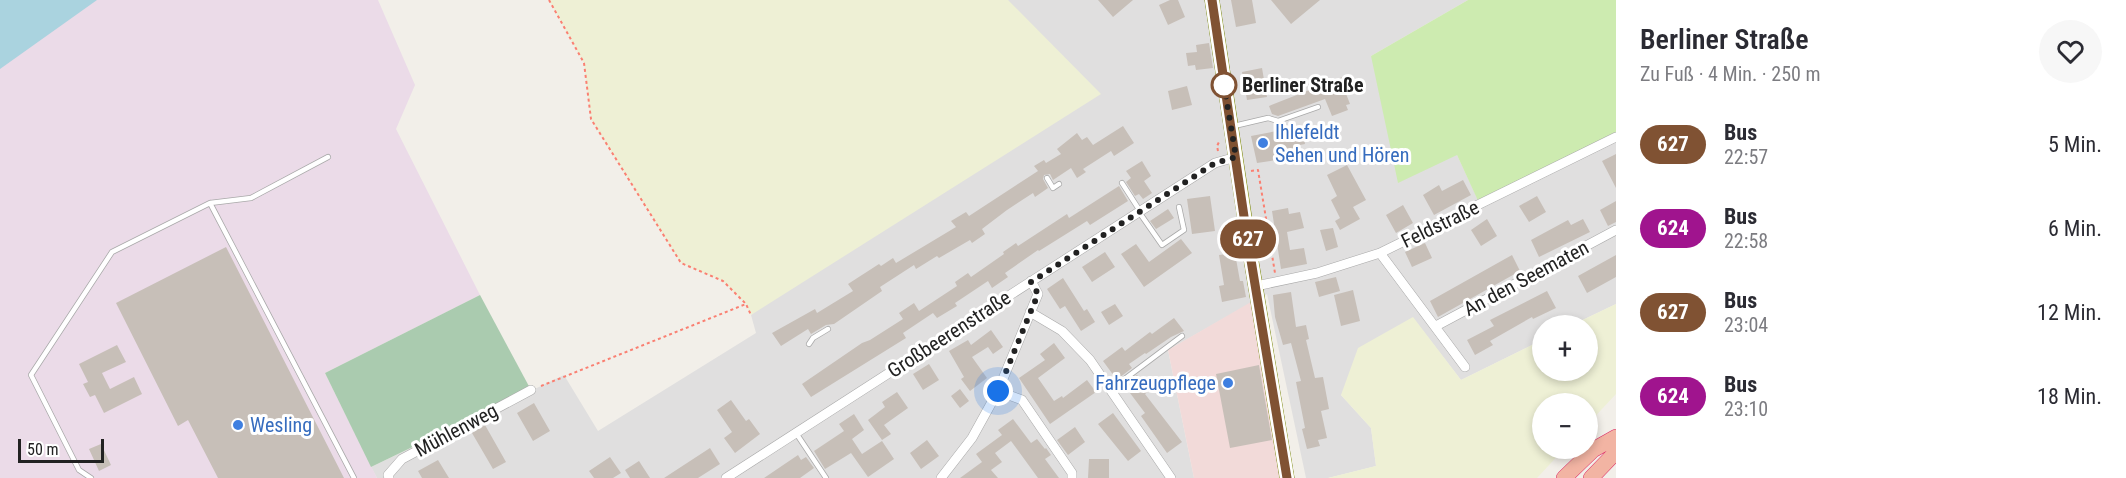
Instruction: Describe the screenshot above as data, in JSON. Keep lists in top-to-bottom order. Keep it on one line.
{"streets":{"street":["Feldstraße","An den Seematen","Großbeerenstraße","Mühlenweg"]},"places":["Berliner Straße","Ihlefeldt Sehen und Hören","Fahrzeugpflege","Wesling"],"lines":["bus line 627"],"scale_bar":"50 m","page":{"on_map":"627","heading":["Berliner Straße","Zu Fuß · 4 Min. · 250 m"],"list":[{"mark":"627","name":"Bus","note":"22:57","value":"5 Min."},{"mark":"624","name":"Bus","note":"22:58","value":"6 Min."},{"mark":"627","name":"Bus","note":"23:04","value":"12 Min."},{"mark":"624","name":"Bus","note":"23:10","value":"18 Min."}],"map_buttons":["+","−"],"scale":"50 m"}}
